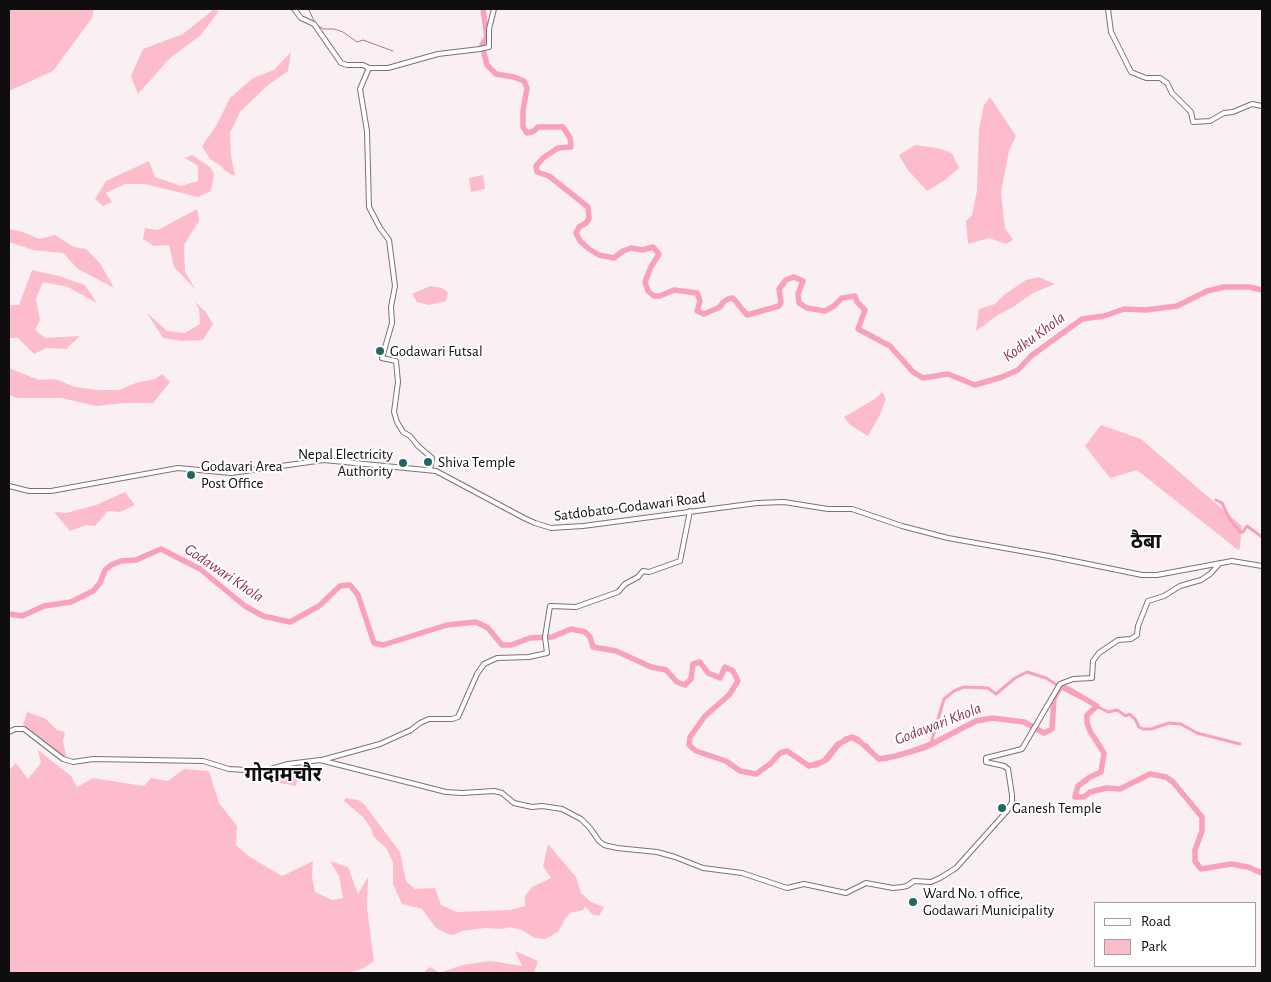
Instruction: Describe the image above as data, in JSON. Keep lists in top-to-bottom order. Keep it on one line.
{"streets":{"street":["Satdobato-Godawari Road"]},"districts":["ठैबा","गोदामचौर"],"water":["Kodku Khola","Godawari Khola"],"places":["Godawari Futsal","Shiva Temple","Nepal Electricity Authority","Godavari Area Post Office","Ganesh Temple","Ward No. 1 office, Godawari Municipality"],"legend":["Road","Park"]}
